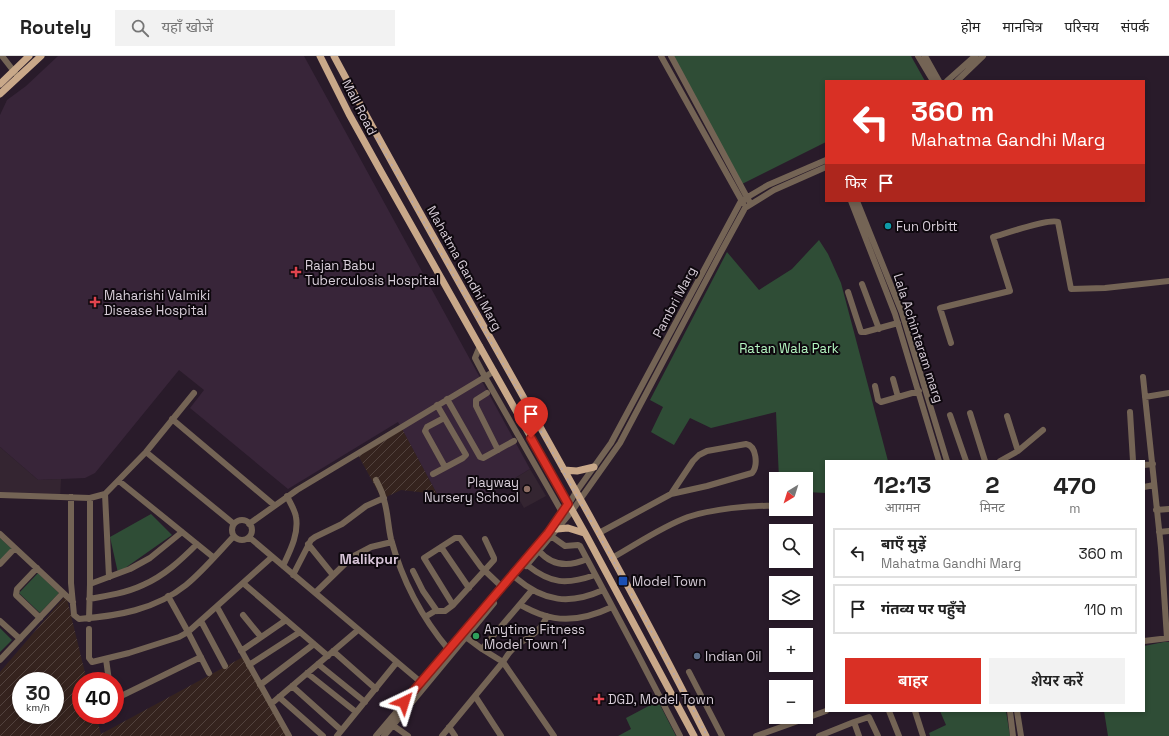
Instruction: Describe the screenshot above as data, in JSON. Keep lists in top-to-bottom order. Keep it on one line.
{"streets":{"main road":["Mall Road","Mahatma Gandhi Marg"],"street":["Pambri Marg","Lala Achintaram marg"]},"crossings":[["Mall Road","Mahatma Gandhi Marg"],["Mahatma Gandhi Marg","Pambri Marg"]],"districts":["Malikpur"],"parks":["Ratan Wala Park"],"places":{"other":["Fun Orbitt","Playway Nursery School","Anytime Fitness Model Town 1","Indian Oil"],"health":["Rajan Babu Tuberculosis Hospital","Maharishi Valmiki Disease Hospital","DGD, Model Town"],"transit":["Model Town"]},"north":"bottom left","page":{"header":"Routely","search":"यहाँ खोजें","nav":["होम","मानचित्र","परिचय","संपर्क"],"turn":["360 m","Mahatma Gandhi Marg"],"then":"फिर","eta":["12:13","आगमन","2","मिनट","470","m"],"map_buttons":["+","−"],"list":[{"name":"बाएँ मुड़ें","note":"Mahatma Gandhi Marg","value":"360 m"},{"name":"गंतव्य पर पहुँचे","value":"110 m"}],"buttons":["बाहर","शेयर करें"],"speed":"30 km/h","limit":"40"}}
